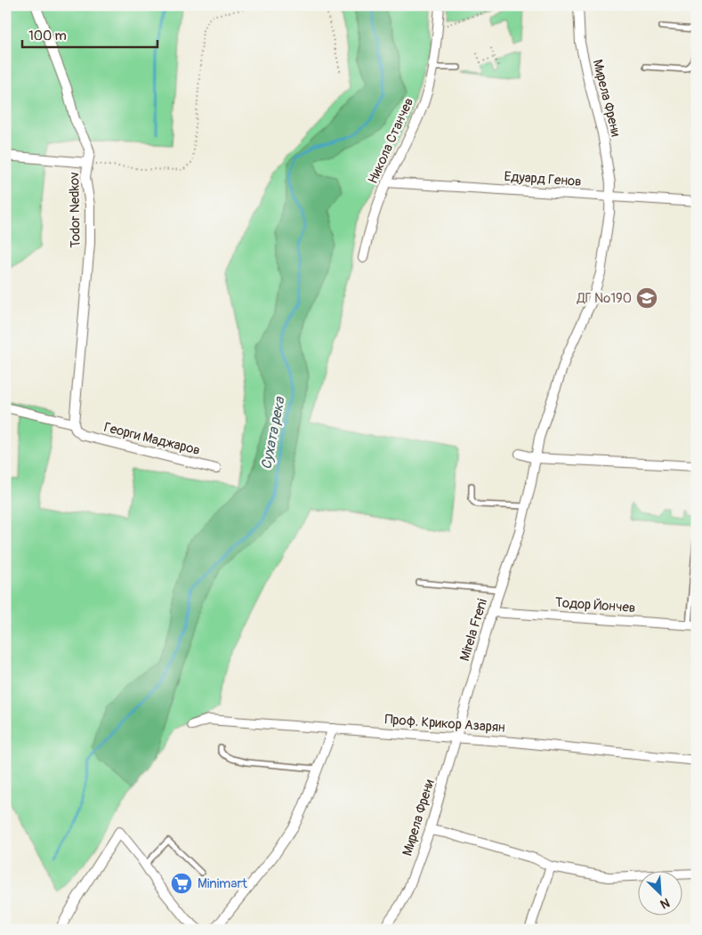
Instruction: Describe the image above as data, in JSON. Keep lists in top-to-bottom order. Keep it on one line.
{"streets":{"street":["Мирела Френи","Никола Станчев","Едуард Генов","Todor Nedkov","Георги Маджаров","Тодор Йончев","Mirela Freni","Проф. Крикор Азарян"]},"crossings":[["Мирела Френи","Едуард Генов"],["Мирела Френи","Mirela Freni"],["Мирела Френи","Проф. Крикор Азарян"],["Никола Станчев","Едуард Генов"],["Todor Nedkov","Георги Маджаров"],["Тодор Йончев","Mirela Freni"],["Mirela Freni","Проф. Крикор Азарян"]],"water":["Сухата река"],"places":{"school or university":["ДГ №190"],"supermarket":["Minimart"]},"scale_bar":"100 m","north":"bottom right"}
